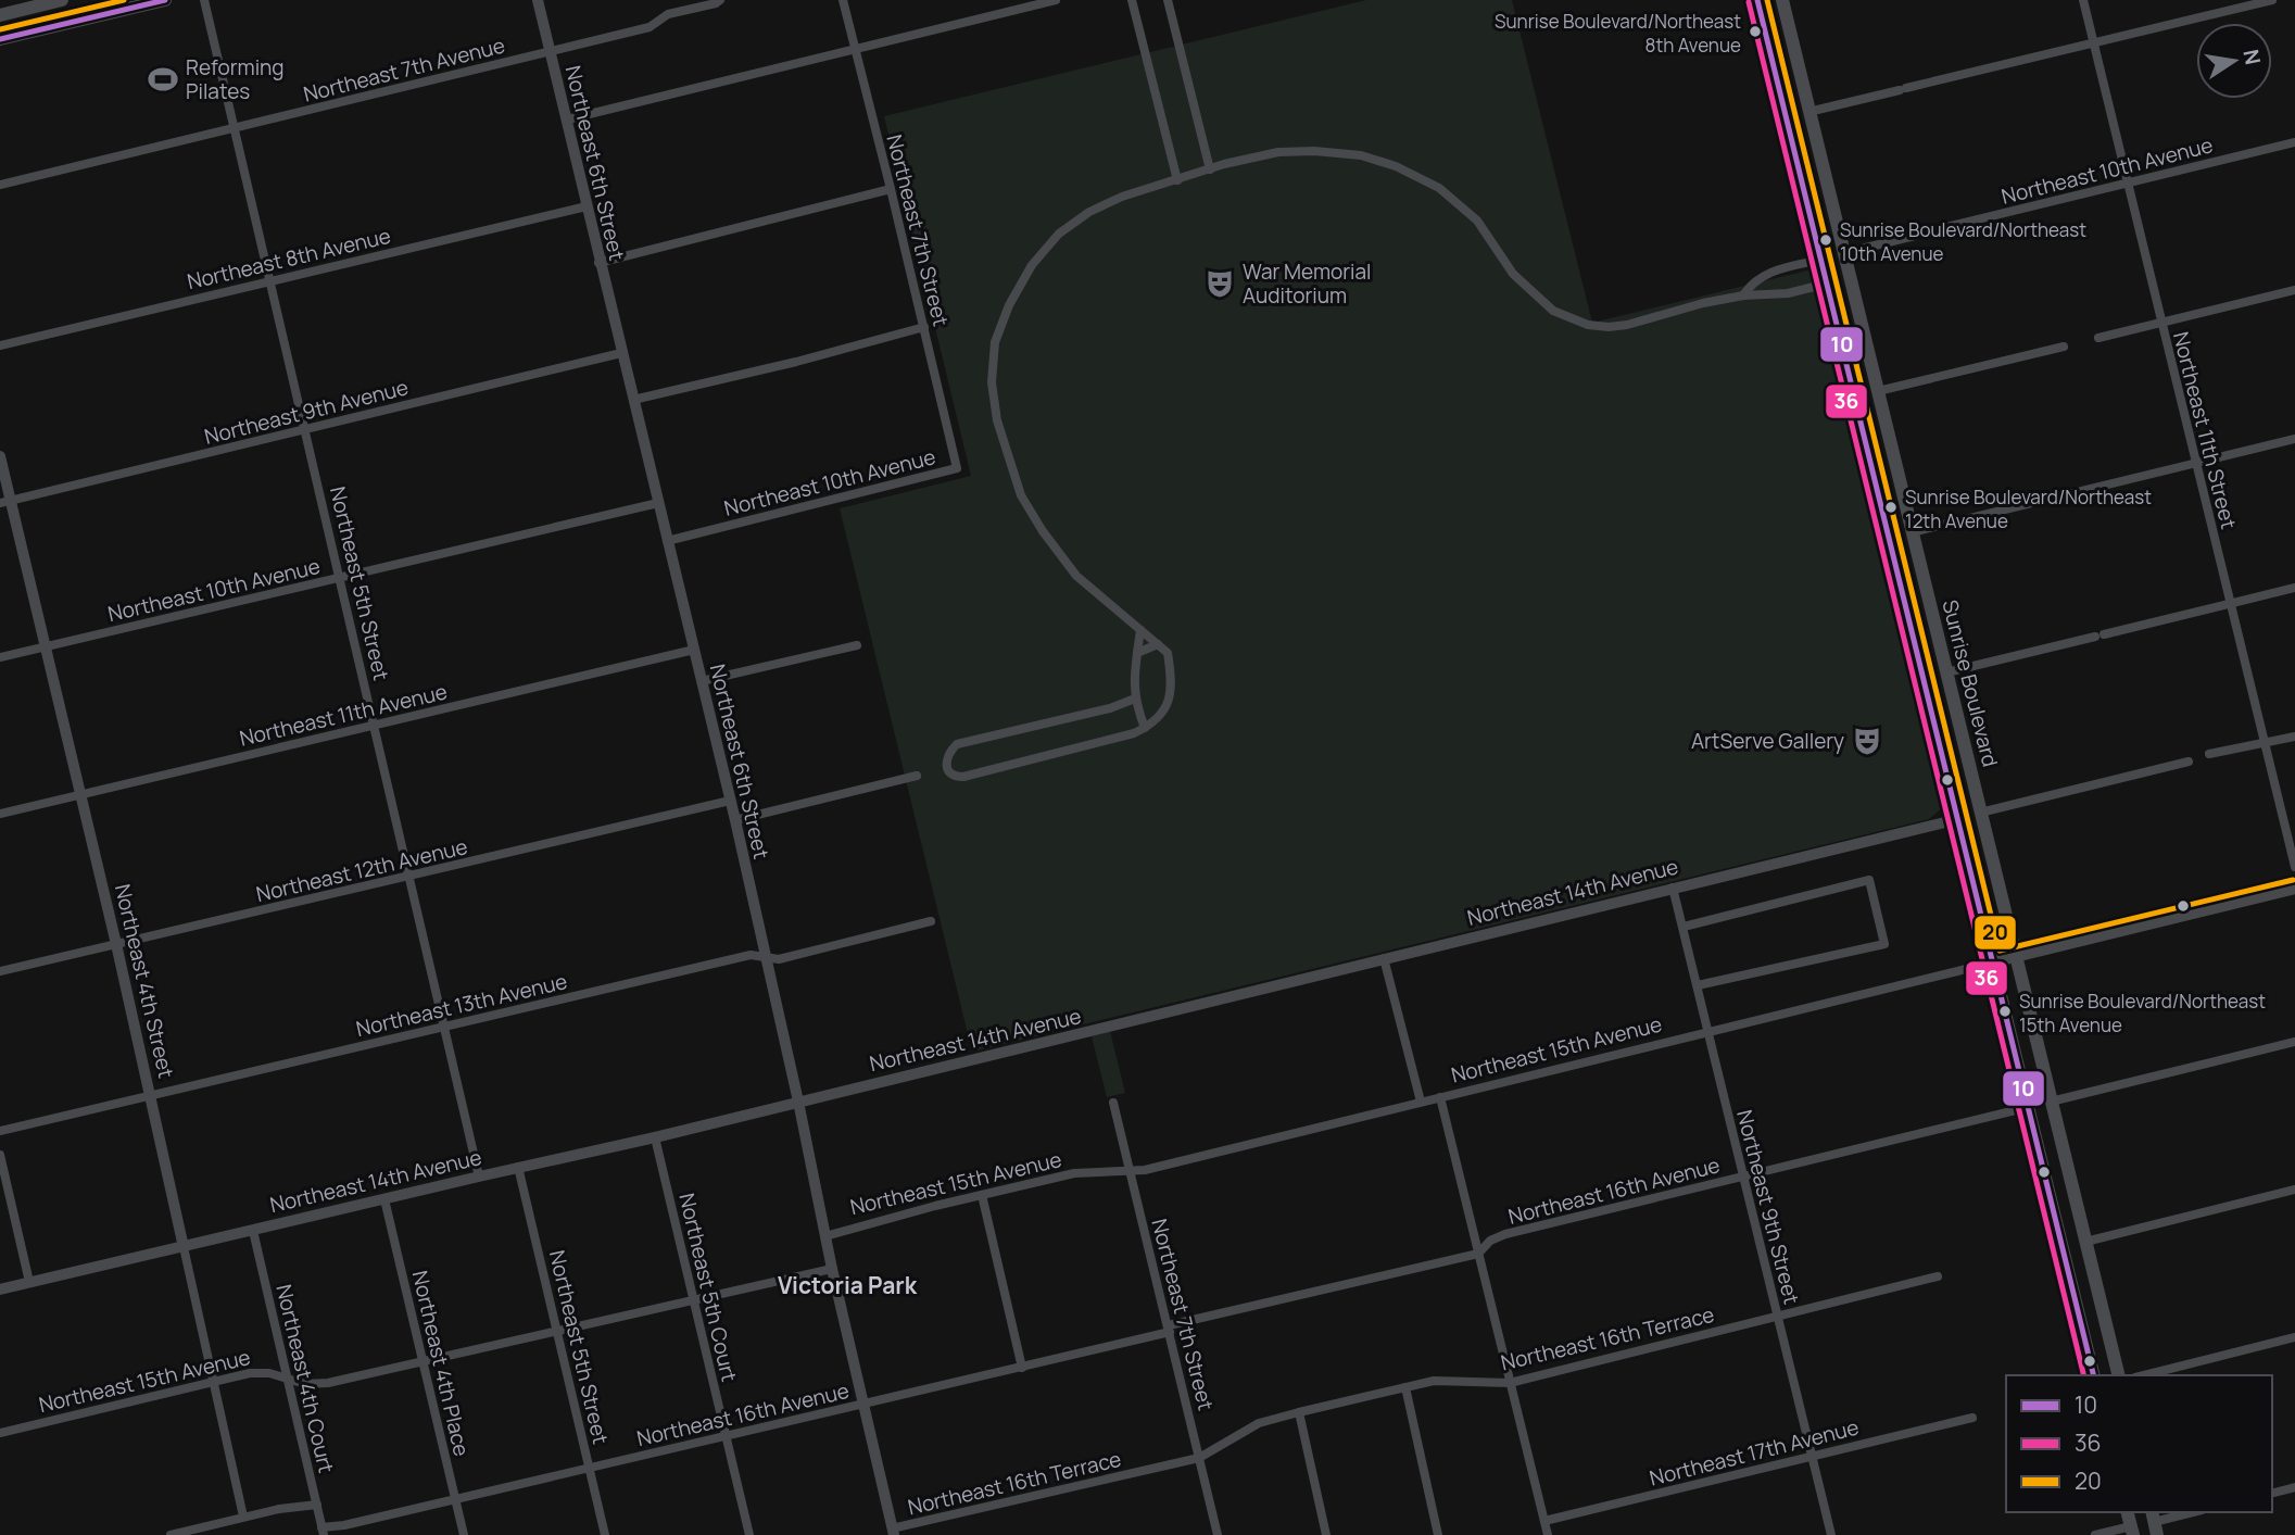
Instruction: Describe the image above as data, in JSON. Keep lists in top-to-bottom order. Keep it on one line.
{"streets":{"main road":["Sunrise Boulevard"],"street":["Northeast 7th Avenue","Northeast 6th Street","Northeast 10th Avenue","Northeast 7th Street","Northeast 8th Avenue","Northeast 9th Avenue","Northeast 11th Street","Northeast 5th Street","Northeast 11th Avenue","Northeast 12th Avenue","Northeast 14th Avenue","Northeast 4th Street","Northeast 13th Avenue","Northeast 15th Avenue","Northeast 16th Avenue","Northeast 9th Street","Northeast 5th Court","Northeast 16th Terrace","Northeast 4th Place","Northeast 4th Court","Northeast 17th Avenue"]},"crossings":[["Northeast 7th Avenue","Northeast 6th Street"],["Northeast 7th Avenue","Northeast 5th Street"],["Northeast 6th Street","Northeast 10th Avenue"],["Northeast 6th Street","Northeast 8th Avenue"],["Northeast 6th Street","Northeast 9th Avenue"],["Northeast 6th Street","Northeast 11th Avenue"],["Northeast 6th Street","Northeast 12th Avenue"],["Northeast 6th Street","Northeast 14th Avenue"],["Northeast 6th Street","Northeast 13th Avenue"],["Northeast 6th Street","Northeast 15th Avenue"],["Northeast 6th Street","Northeast 16th Avenue"],["Northeast 6th Street","Northeast 16th Terrace"],["Northeast 10th Avenue","Northeast 7th Street"],["Northeast 10th Avenue","Northeast 11th Street"],["Northeast 10th Avenue","Northeast 5th Street"],["Northeast 10th Avenue","Northeast 4th Street"],["Northeast 7th Street","Northeast 15th Avenue"],["Northeast 7th Street","Northeast 16th Avenue"],["Northeast 7th Street","Northeast 16th Terrace"],["Northeast 8th Avenue","Northeast 5th Street"],["Northeast 9th Avenue","Northeast 5th Street"],["Northeast 9th Avenue","Northeast 4th Street"],["Northeast 5th Street","Northeast 11th Avenue"],["Northeast 5th Street","Northeast 12th Avenue"],["Northeast 5th Street","Northeast 14th Avenue"],["Northeast 5th Street","Northeast 13th Avenue"],["Northeast 5th Street","Northeast 15th Avenue"],["Northeast 5th Street","Northeast 16th Avenue"],["Sunrise Boulevard","Northeast 14th Avenue"],["Sunrise Boulevard","Northeast 15th Avenue"],["Sunrise Boulevard","Northeast 16th Avenue"],["Northeast 11th Avenue","Northeast 4th Street"],["Northeast 12th Avenue","Northeast 4th Street"],["Northeast 14th Avenue","Northeast 4th Street"],["Northeast 14th Avenue","Northeast 9th Street"],["Northeast 14th Avenue","Northeast 5th Court"],["Northeast 14th Avenue","Northeast 4th Place"],["Northeast 14th Avenue","Northeast 4th Court"],["Northeast 4th Street","Northeast 13th Avenue"],["Northeast 4th Street","Northeast 15th Avenue"],["Northeast 15th Avenue","Northeast 9th Street"],["Northeast 15th Avenue","Northeast 5th Court"],["Northeast 15th Avenue","Northeast 4th Place"],["Northeast 15th Avenue","Northeast 4th Court"],["Northeast 16th Avenue","Northeast 9th Street"],["Northeast 16th Avenue","Northeast 5th Court"],["Northeast 16th Avenue","Northeast 4th Place"],["Northeast 16th Avenue","Northeast 4th Court"],["Northeast 9th Street","Northeast 16th Terrace"],["Northeast 9th Street","Northeast 17th Avenue"]],"districts":["Victoria Park"],"places":{"other":["Sunrise Boulevard/Northeast 8th Avenue","Sunrise Boulevard/Northeast 10th Avenue","Sunrise Boulevard/Northeast 12th Avenue","Sunrise Boulevard/Northeast 15th Avenue"],"sports":["Reforming Pilates"],"theatre":["War Memorial Auditorium","ArtServe Gallery"]},"lines":["transit line 10","transit line 20","transit line 36"],"legend":["10","36","20"],"north":"right"}
